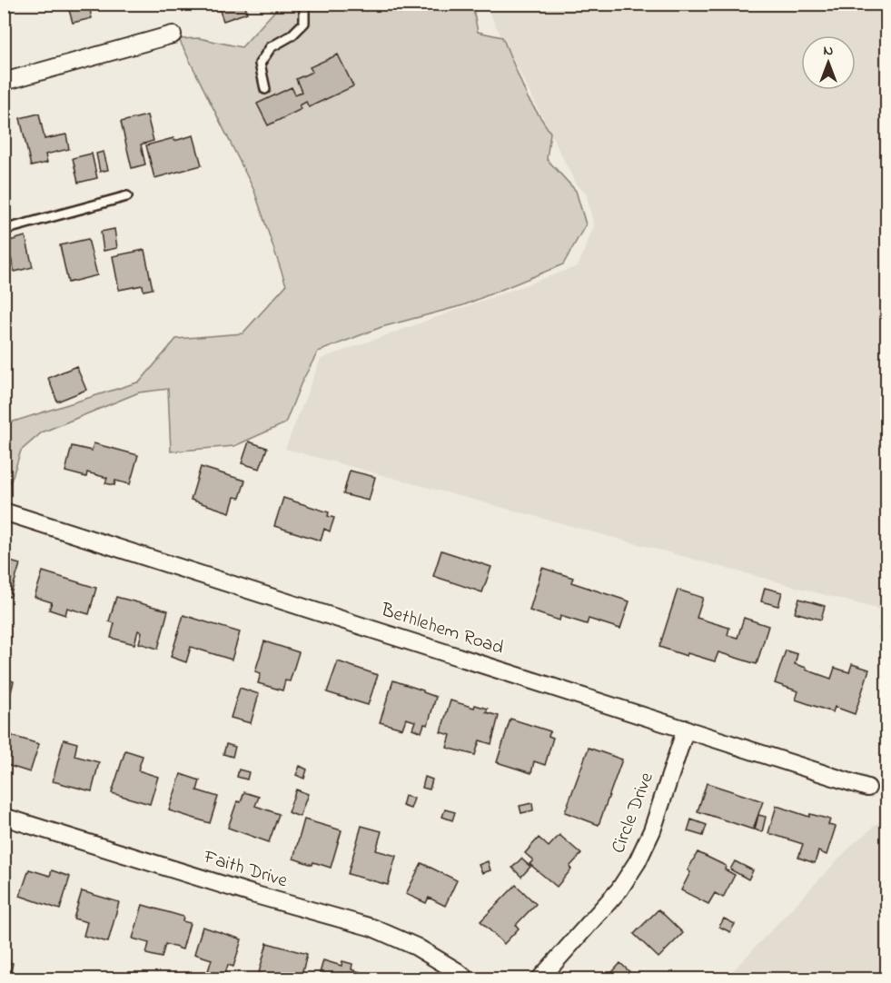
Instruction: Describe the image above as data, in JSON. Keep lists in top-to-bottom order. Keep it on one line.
{"streets":{"street":["Bethlehem Road","Circle Drive","Faith Drive"]},"crossings":[["Bethlehem Road","Circle Drive"]],"north":"top"}
